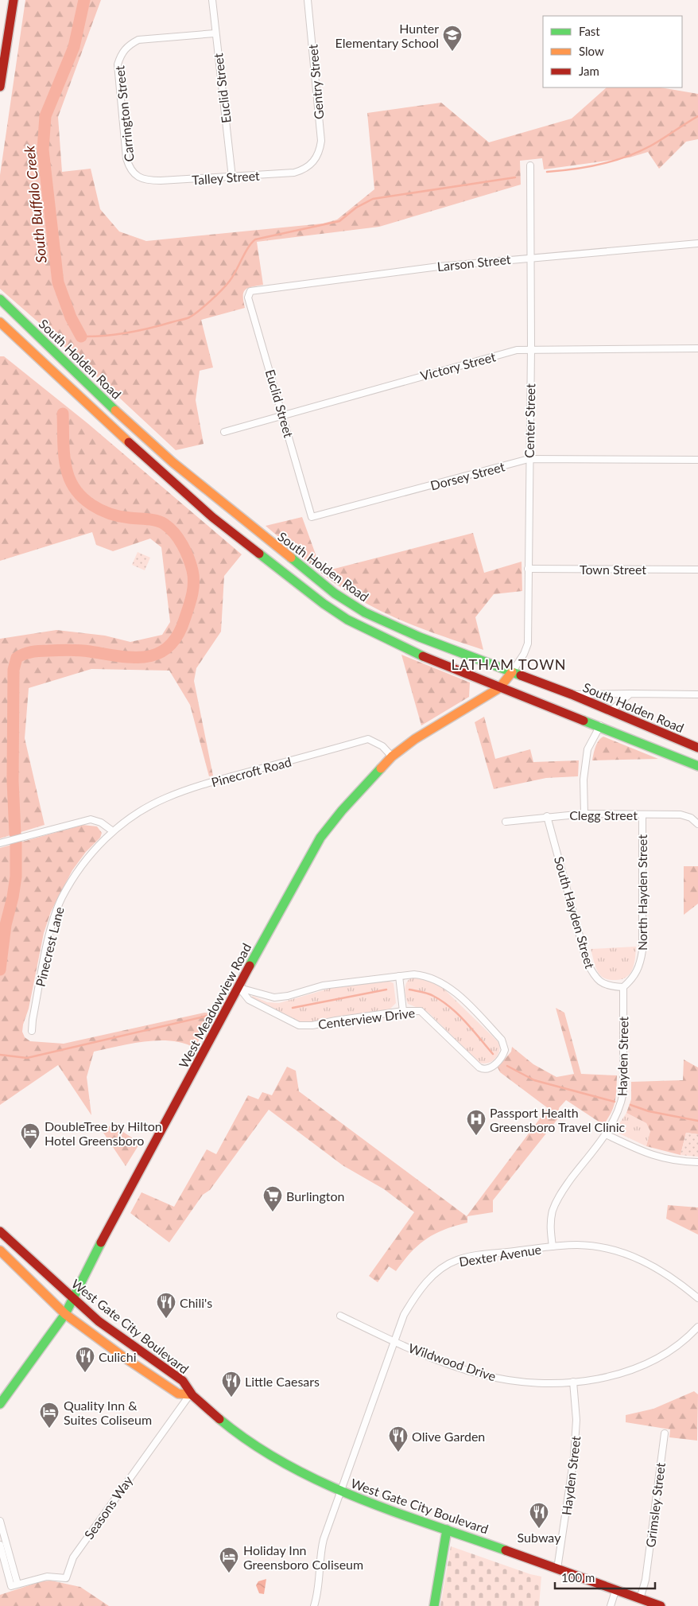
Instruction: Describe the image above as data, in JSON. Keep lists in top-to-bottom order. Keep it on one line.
{"streets":{"main road":["South Holden Road","West Meadowview Road","West Gate City Boulevard"],"street":["Gentry Street","Euclid Street","Carrington Street","Talley Street","Larson Street","Victory Street","Center Street","Dorsey Street","Town Street","Pinecroft Road","Clegg Street","North Hayden Street","South Hayden Street","Pinecrest Lane","Centerview Drive","Hayden Street","Dexter Avenue","Wildwood Drive","Grimsley Street","Seasons Way"]},"crossings":[["Gentry Street","Talley Street"],["Euclid Street","Carrington Street"],["Euclid Street","Talley Street"],["Euclid Street","Larson Street"],["Euclid Street","Victory Street"],["Euclid Street","Dorsey Street"],["Carrington Street","Talley Street"],["Larson Street","Center Street"],["South Holden Road","Center Street"],["South Holden Road","West Meadowview Road"],["Victory Street","Center Street"],["Center Street","Dorsey Street"],["Center Street","Town Street"],["Center Street","West Meadowview Road"],["Pinecroft Road","Pinecrest Lane"],["Pinecroft Road","West Meadowview Road"],["Clegg Street","North Hayden Street"],["Clegg Street","South Hayden Street"],["North Hayden Street","South Hayden Street"],["North Hayden Street","Hayden Street"],["South Hayden Street","Hayden Street"],["West Meadowview Road","Centerview Drive"],["West Meadowview Road","West Gate City Boulevard"],["Hayden Street","Dexter Avenue"],["Hayden Street","West Gate City Boulevard"],["Hayden Street","Wildwood Drive"],["Dexter Avenue","West Gate City Boulevard"],["Dexter Avenue","Wildwood Drive"],["West Gate City Boulevard","Grimsley Street"],["West Gate City Boulevard","Seasons Way"]],"districts":["LATHAM TOWN"],"water":["South Buffalo Creek"],"places":{"school or university":["Hunter Elementary School"],"hospital":["Passport Health Greensboro Travel Clinic"],"hotel":["DoubleTree by Hilton Hotel Greensboro","Quality Inn & Suites Coliseum","Holiday Inn Greensboro Coliseum"],"supermarket":["Burlington"],"restaurant":["Chili's","Culichi","Little Caesars","Olive Garden","Subway"]},"legend":["Fast","Slow","Jam"],"scale_bar":"100 m"}
